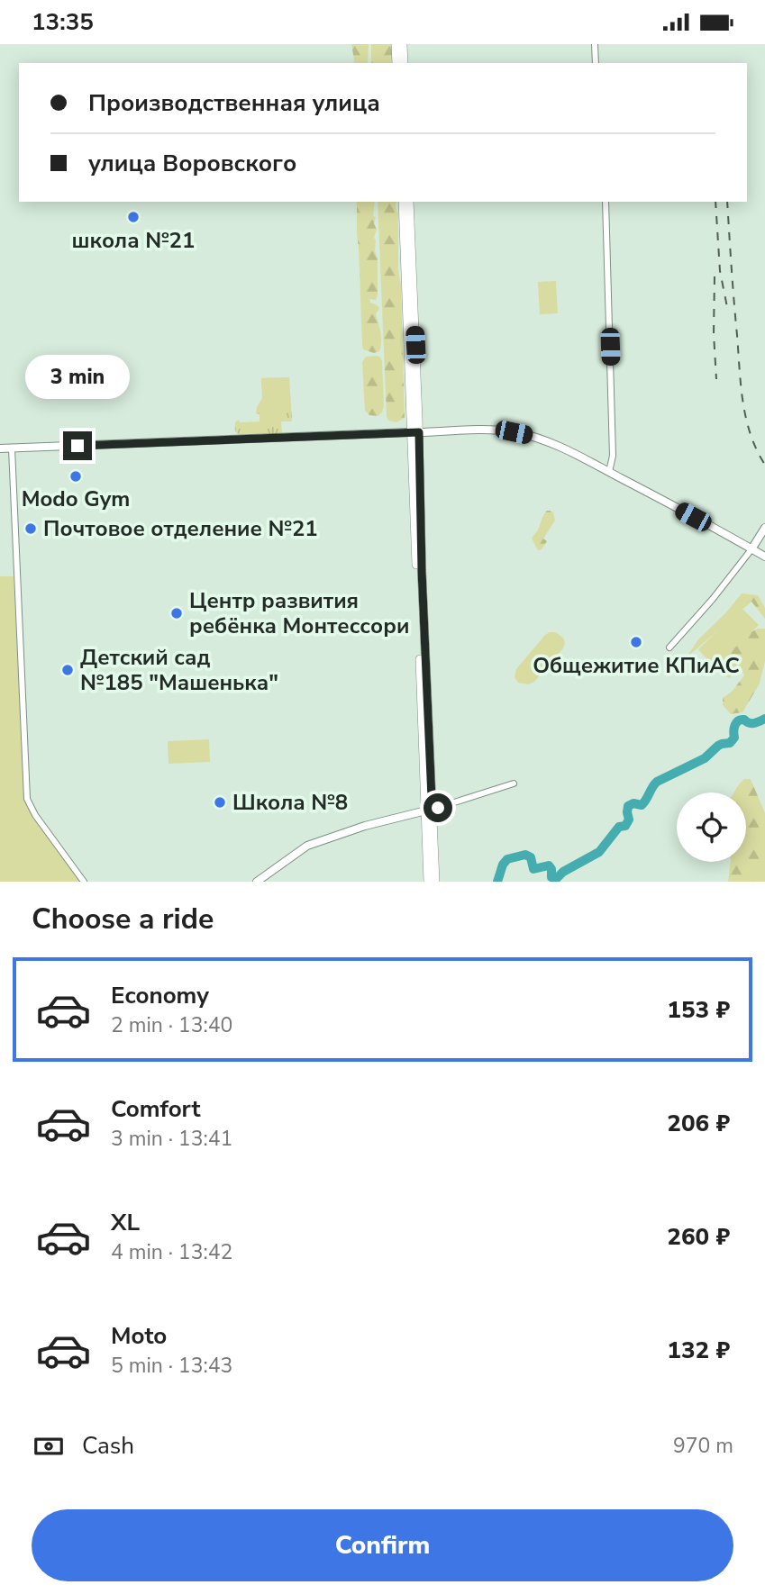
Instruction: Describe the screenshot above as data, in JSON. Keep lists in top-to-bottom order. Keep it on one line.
{"places":["школа №21","Modo Gym","Почтовое отделение №21","Центр развития ребёнка Монтессори","Общежитие КПиАС","Детский сад №185 \"Машенька\"","Школа №8"],"page":{"status":"13:35","banner":["Производственная улица","улица Воровского"],"bubble":"3 min","heading":"Choose a ride","list":[{"name":"Economy","note":"2 min · 13:40","value":"153 ₽"},{"name":"Comfort","note":"3 min · 13:41","value":"206 ₽"},{"name":"XL","note":"4 min · 13:42","value":"260 ₽"},{"name":"Moto","note":"5 min · 13:43","value":"132 ₽"}],"pay":["Cash","970 m"],"buttons":"Confirm"}}
